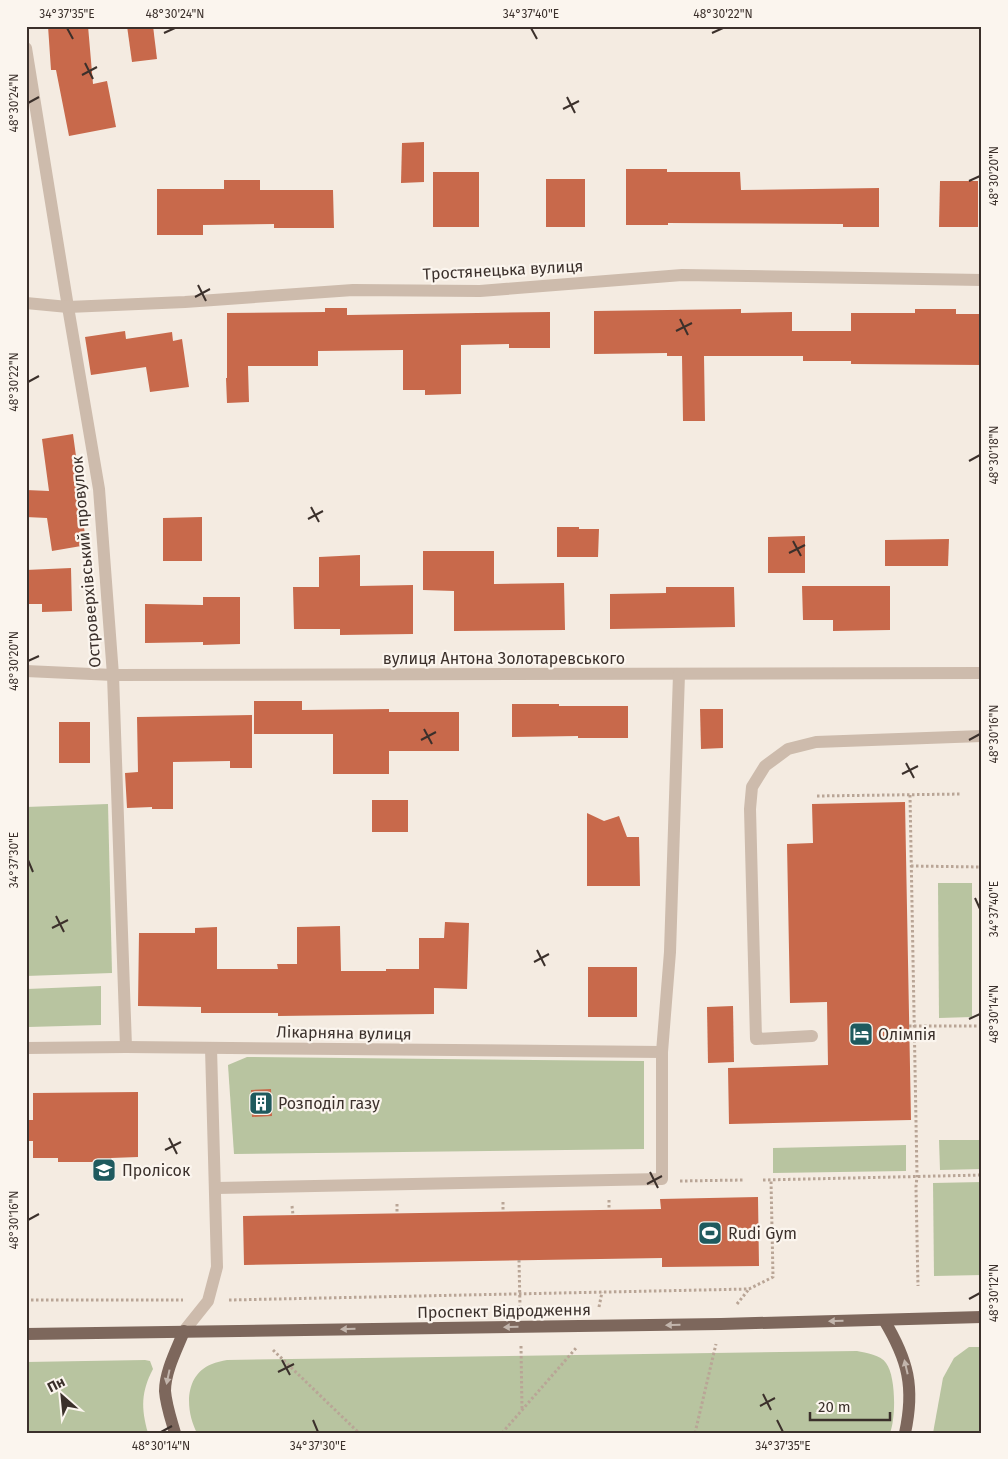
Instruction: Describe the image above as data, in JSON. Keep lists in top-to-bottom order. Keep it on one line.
{"streets":{"main road":["Проспект Відродження"],"street":["Тростянецька вулиця","Островерхівський провулок","вулиця Антона Золотаревського","Лікарняна вулиця"]},"crossings":[["Тростянецька вулиця","Островерхівський провулок"],["Островерхівський провулок","вулиця Антона Золотаревського"],["Островерхівський провулок","Лікарняна вулиця"]],"one_way":["Проспект Відродження"],"places":{"hotel":["Олімпія"],"building":["Розподіл газу"],"school or university":["Пролісок"],"sports":["Rudi Gym"]},"scale_bar":"20 m","north":"top left","coordinates":["34°37'35\"E","48°30'24\"N","34°37'40\"E","48°30'22\"N","48°30'20\"N","48°30'18\"N","48°30'16\"N","34°37'30\"E","48°30'14\"N","48°30'12\"N"]}
